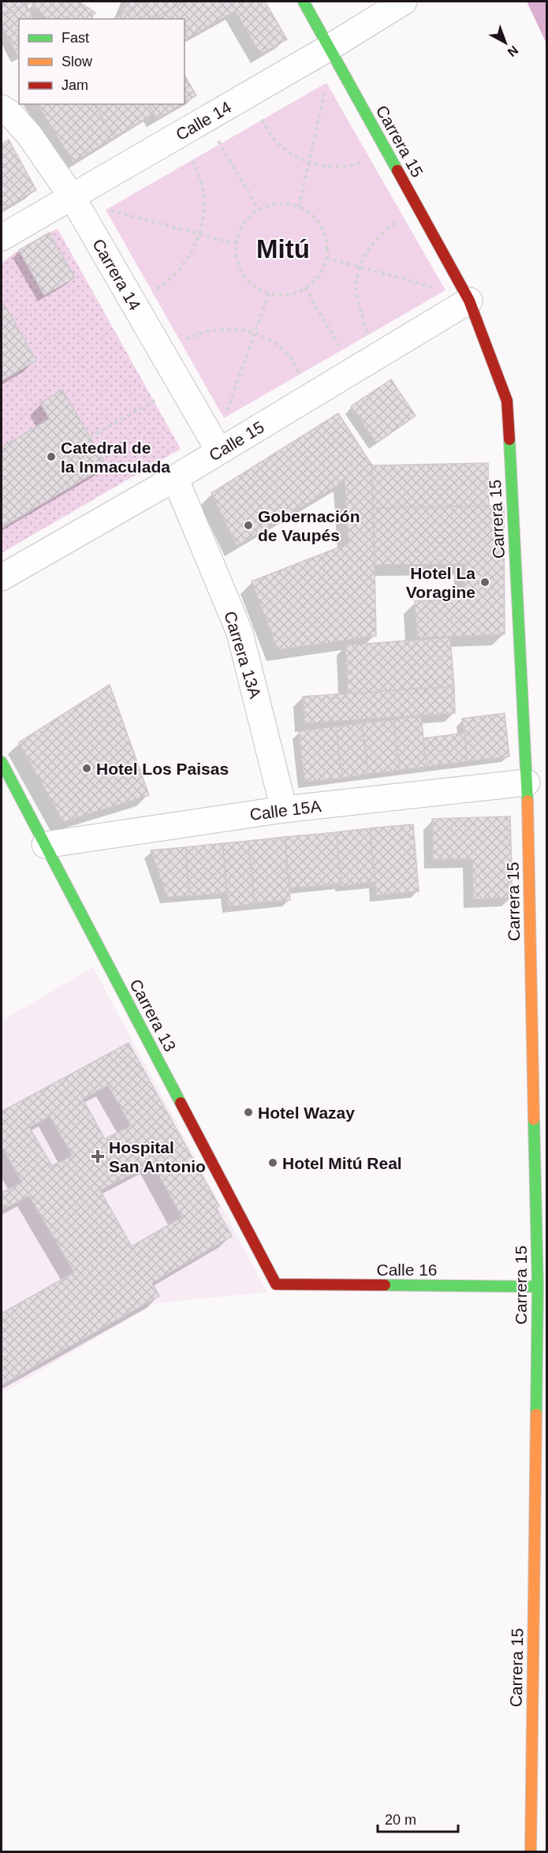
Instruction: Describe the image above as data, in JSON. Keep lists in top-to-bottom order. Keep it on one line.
{"streets":{"street":["Calle 14","Carrera 15","Carrera 14","Calle 15","Carrera 13A","Calle 15A","Carrera 13","Calle 16"]},"crossings":[["Calle 14","Carrera 15"],["Calle 14","Carrera 14"],["Carrera 15","Calle 15"],["Carrera 15","Calle 15A"],["Carrera 15","Calle 16"],["Carrera 14","Calle 15"],["Calle 15","Carrera 13A"],["Carrera 13A","Calle 15A"],["Calle 15A","Carrera 13"],["Carrera 13","Calle 16"]],"districts":["Mitú"],"places":{"other":["Catedral de la Inmaculada","Gobernación de Vaupés","Hotel La Voragine","Hotel Los Paisas","Hotel Wazay","Hotel Mitú Real"],"health":["Hospital San Antonio"]},"legend":["Fast","Slow","Jam"],"scale_bar":"20 m","north":"bottom right"}
